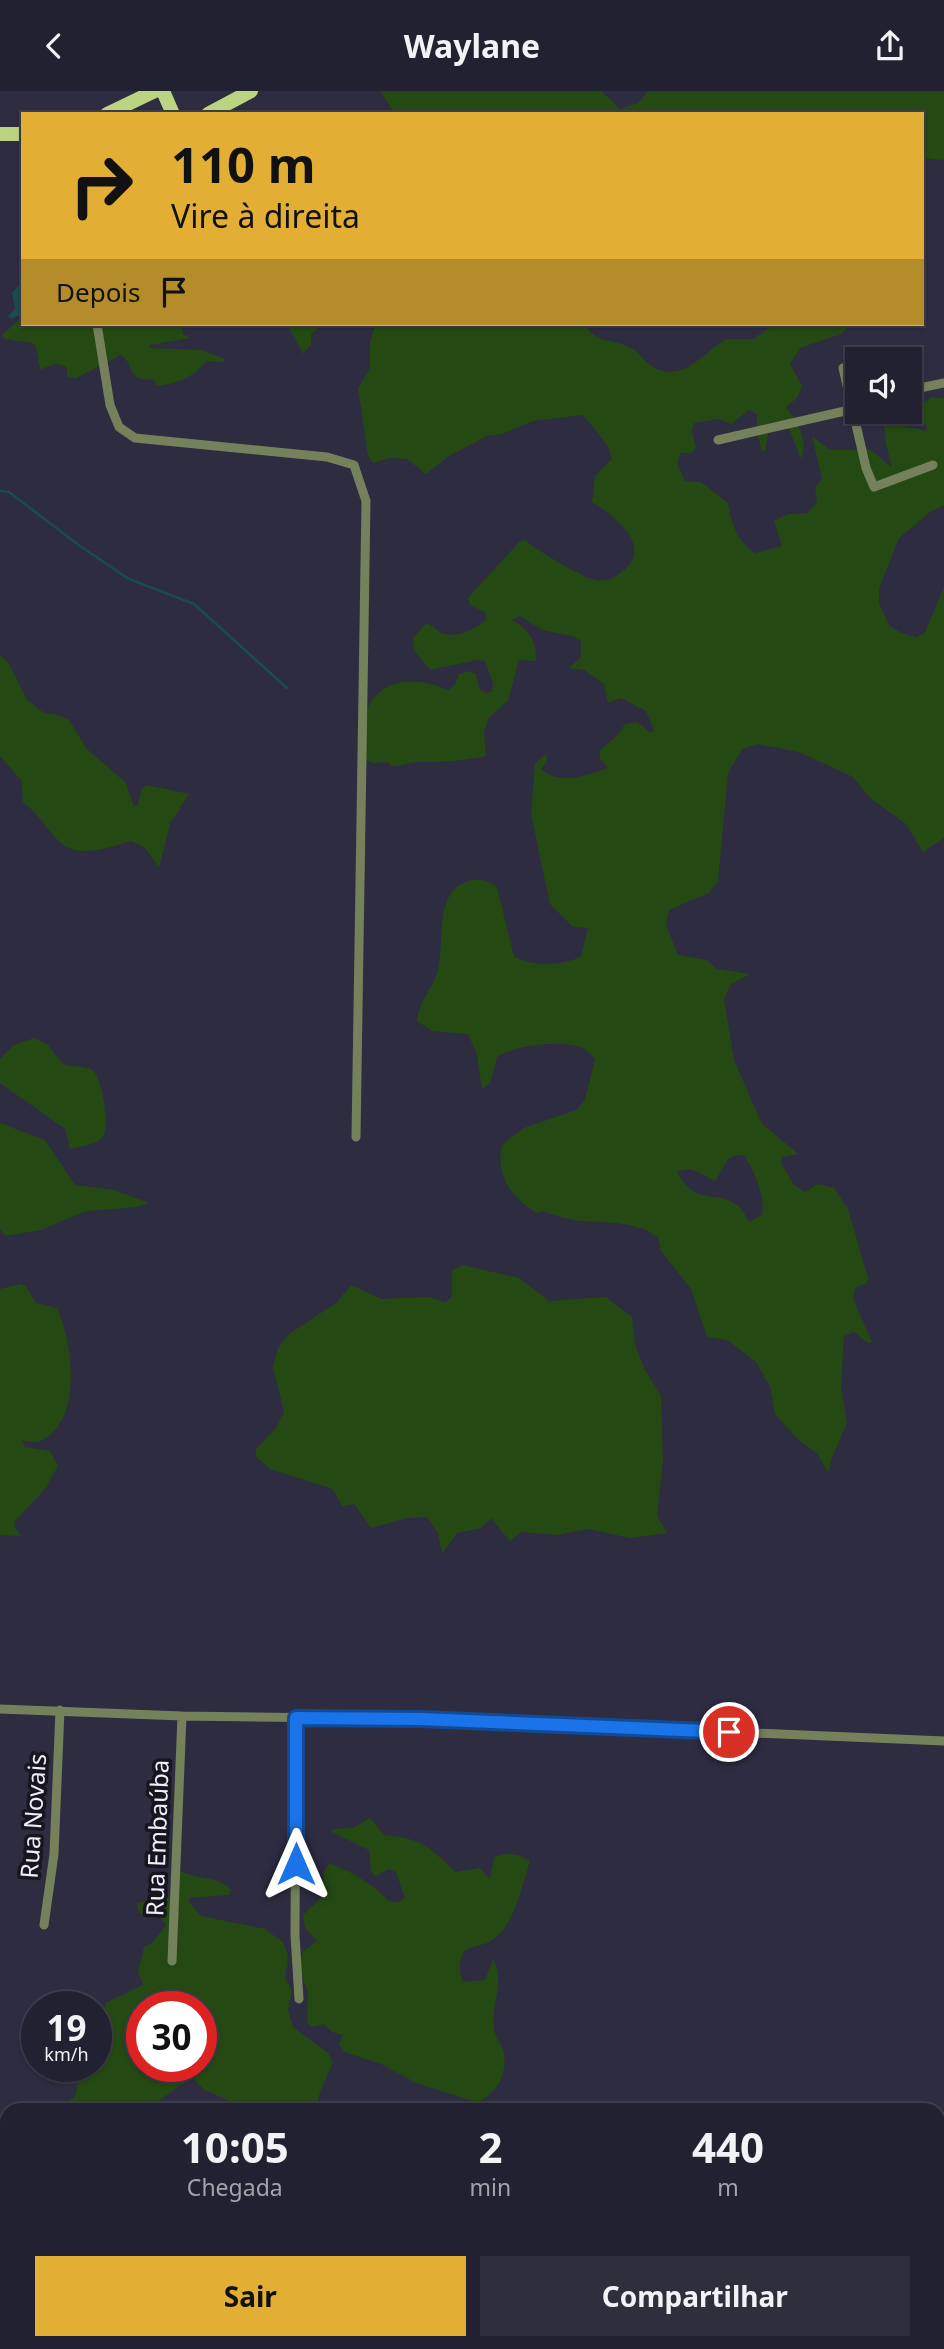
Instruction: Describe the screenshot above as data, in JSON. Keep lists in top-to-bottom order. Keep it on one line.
{"streets":{"street":["Rua Novais","Rua Embaúba"]},"page":{"header":"Waylane","turn":["110 m","Vire à direita"],"then":"Depois","speed":"19 km/h","limit":"30","eta":["10:05","Chegada","2","min","440","m"],"buttons":["Sair","Compartilhar"]}}
